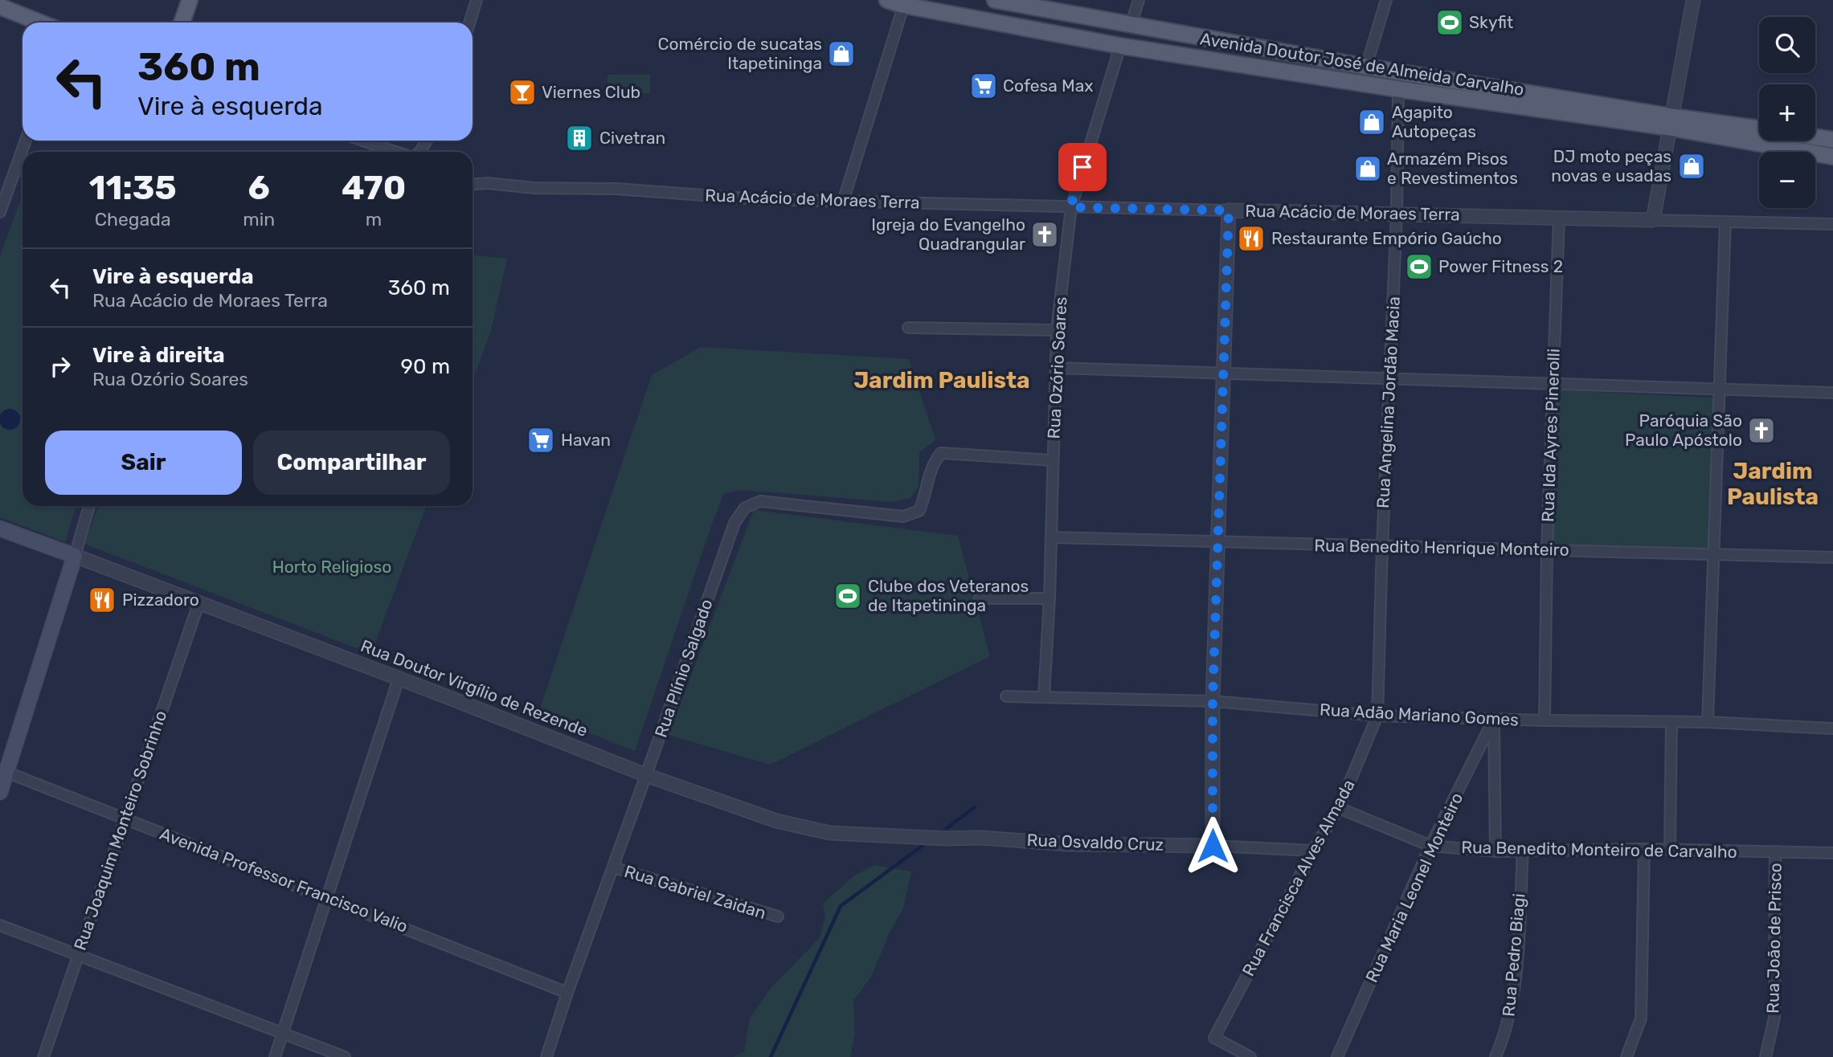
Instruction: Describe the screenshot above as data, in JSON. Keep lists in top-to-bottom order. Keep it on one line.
{"streets":{"main road":["Avenida Doutor José de Almeida Carvalho","Rua Doutor Virgílio de Rezende"],"street":["Rua Acácio de Moraes Terra","Rua Ozório Soares","Rua Angelina Jordão Macia","Rua Ida Ayres Pinerolli","Rua Benedito Henrique Monteiro","Rua Plínio Salgado","Rua Adão Mariano Gomes","Rua Joaquim Monteiro Sobrinho","Rua Osvaldo Cruz","Rua Benedito Monteiro de Carvalho","Rua Francisca Alves Almada","Avenida Professor Francisco Valio","Rua Maria Leonel Monteiro","Rua Gabriel Zaidan","Rua João de Prisco","Rua Pedro Biagi"]},"crossings":[["Avenida Doutor José de Almeida Carvalho","Rua Ozório Soares"],["Avenida Doutor José de Almeida Carvalho","Rua Angelina Jordão Macia"],["Rua Acácio de Moraes Terra","Rua Ozório Soares"],["Rua Acácio de Moraes Terra","Rua Angelina Jordão Macia"],["Rua Acácio de Moraes Terra","Rua Ida Ayres Pinerolli"],["Rua Ozório Soares","Rua Benedito Henrique Monteiro"],["Rua Ozório Soares","Rua Plínio Salgado"],["Rua Ozório Soares","Rua Adão Mariano Gomes"],["Rua Angelina Jordão Macia","Rua Benedito Henrique Monteiro"],["Rua Angelina Jordão Macia","Rua Adão Mariano Gomes"],["Rua Angelina Jordão Macia","Rua Francisca Alves Almada"],["Rua Ida Ayres Pinerolli","Rua Benedito Henrique Monteiro"],["Rua Ida Ayres Pinerolli","Rua Adão Mariano Gomes"],["Rua Plínio Salgado","Rua Doutor Virgílio de Rezende"],["Rua Plínio Salgado","Avenida Professor Francisco Valio"],["Rua Plínio Salgado","Rua Gabriel Zaidan"],["Rua Doutor Virgílio de Rezende","Rua Joaquim Monteiro Sobrinho"],["Rua Doutor Virgílio de Rezende","Rua Osvaldo Cruz"],["Rua Adão Mariano Gomes","Rua Francisca Alves Almada"],["Rua Adão Mariano Gomes","Rua Maria Leonel Monteiro"],["Rua Joaquim Monteiro Sobrinho","Avenida Professor Francisco Valio"],["Rua Osvaldo Cruz","Rua Francisca Alves Almada"],["Rua Benedito Monteiro de Carvalho","Rua Francisca Alves Almada"],["Rua Benedito Monteiro de Carvalho","Rua Maria Leonel Monteiro"],["Rua Benedito Monteiro de Carvalho","Rua João de Prisco"],["Rua Benedito Monteiro de Carvalho","Rua Pedro Biagi"]],"districts":["Jardim Paulista","Jardim Paulista"],"parks":["Horto Religioso"],"places":{"sports":["Skyfit","Power Fitness 2","Clube dos Veteranos de Itapetininga"],"shop":["Comércio de sucatas Itapetininga","Agapito Autopeças","DJ moto peças novas e usadas","Armazém Pisos e Revestimentos"],"supermarket":["Cofesa Max","Havan"],"bar":["Viernes Club"],"building":["Civetran"],"church":["Igreja do Evangelho Quadrangular","Paróquia São Paulo Apóstolo"],"restaurant":["Restaurante Empório Gaúcho","Pizzadoro"]},"page":{"map_buttons":["+","−"],"turn":["360 m","Vire à esquerda"],"eta":["11:35","Chegada","6","min","470","m"],"list":[{"name":"Vire à esquerda","note":"Rua Acácio de Moraes Terra","value":"360 m"},{"name":"Vire à direita","note":"Rua Ozório Soares","value":"90 m"}],"buttons":["Sair","Compartilhar"]}}
